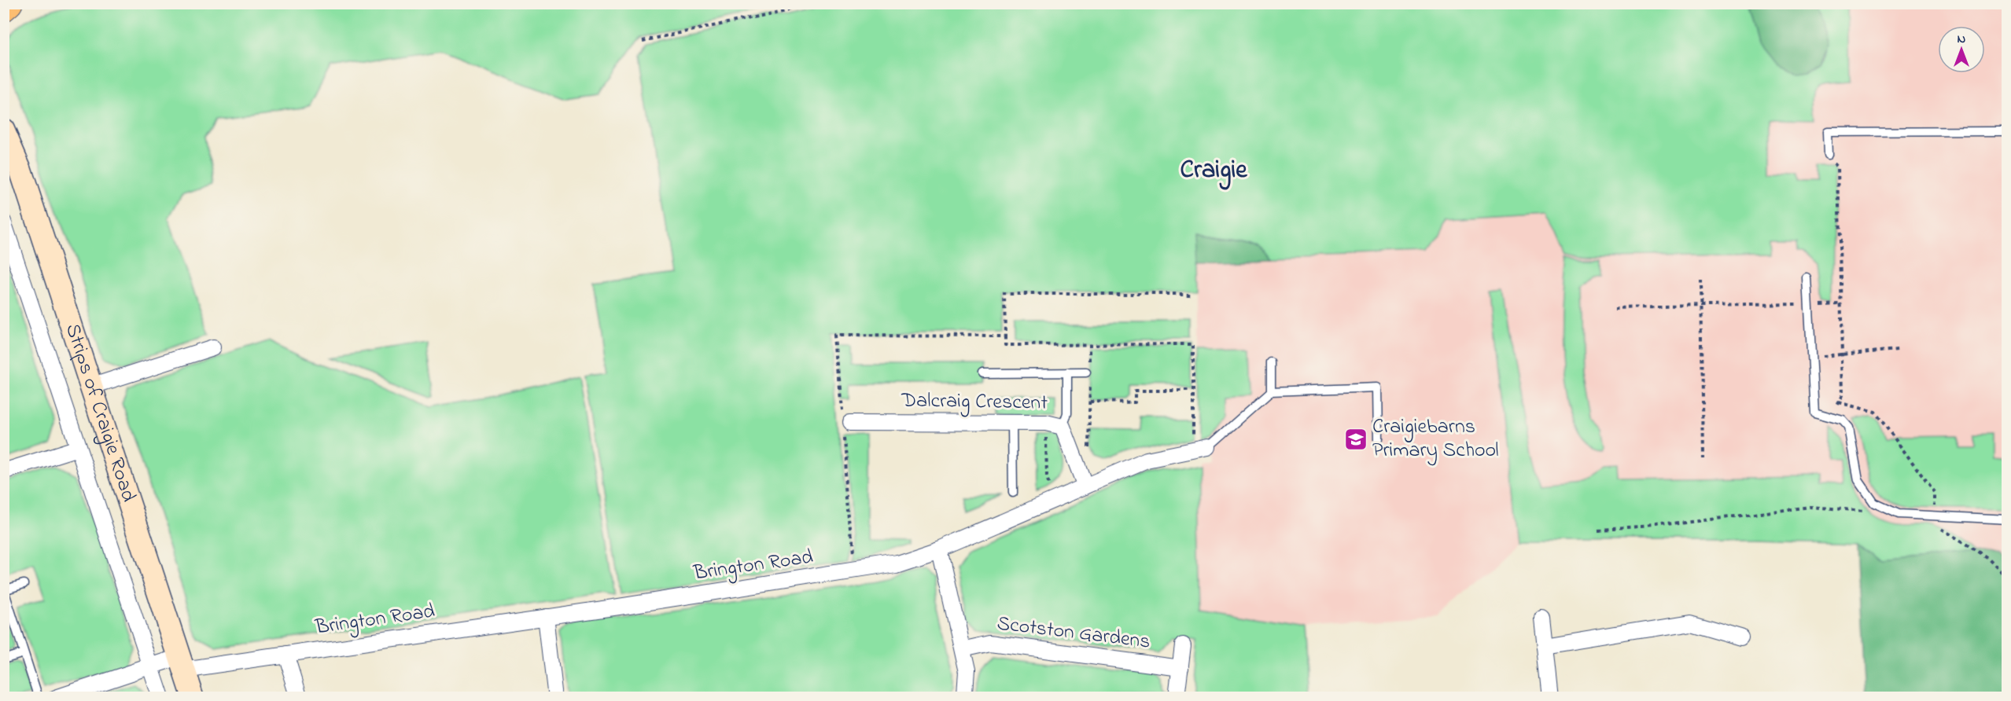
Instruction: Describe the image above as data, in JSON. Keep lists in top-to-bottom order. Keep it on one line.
{"streets":{"street":["Dalcraig Crescent","Strips of Craigie Road","Brington Road","Scotston Gardens"]},"crossings":[["Dalcraig Crescent","Brington Road"],["Strips of Craigie Road","Brington Road"]],"districts":["Craigie"],"places":{"school or university":["Craigiebarns Primary School"]},"north":"top"}
